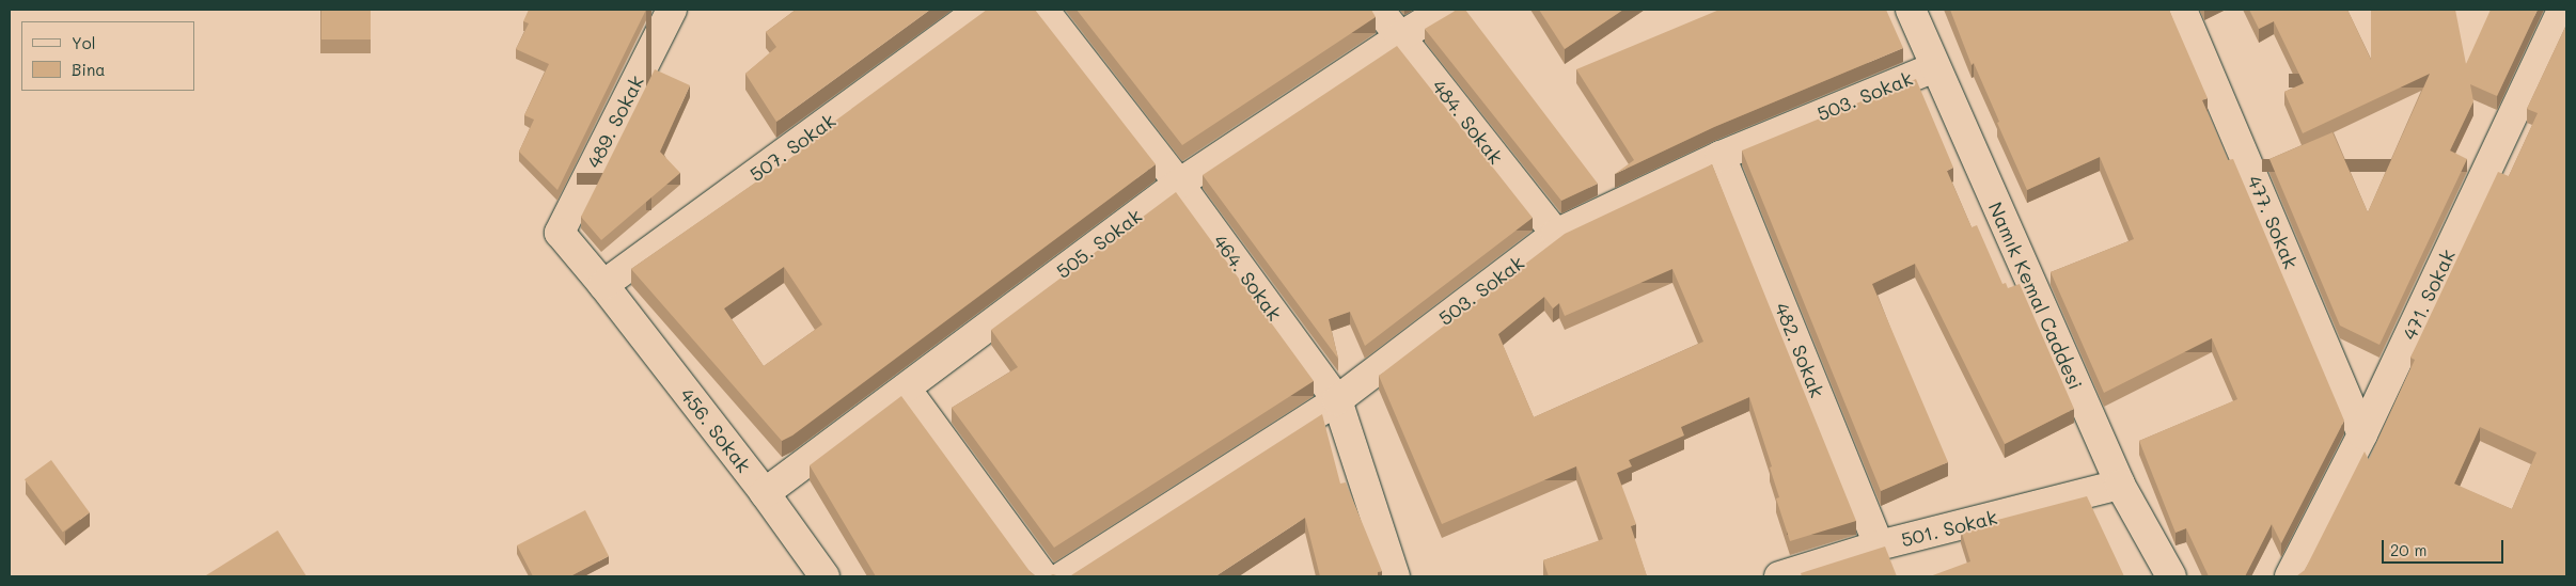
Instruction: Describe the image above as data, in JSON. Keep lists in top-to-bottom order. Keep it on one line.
{"streets":{"street":["503. Sokak","489. Sokak","484. Sokak","507. Sokak","477. Sokak","505. Sokak","464. Sokak","471. Sokak","Namık Kemal Caddesi","482. Sokak","456. Sokak","501. Sokak"]},"crossings":[["503. Sokak","484. Sokak"],["503. Sokak","464. Sokak"],["503. Sokak","Namık Kemal Caddesi"],["503. Sokak","482. Sokak"],["489. Sokak","456. Sokak"],["484. Sokak","505. Sokak"],["507. Sokak","456. Sokak"],["477. Sokak","471. Sokak"],["505. Sokak","464. Sokak"],["505. Sokak","456. Sokak"],["Namık Kemal Caddesi","501. Sokak"],["482. Sokak","501. Sokak"]],"legend":["Yol","Bina"],"scale_bar":"20 m"}
